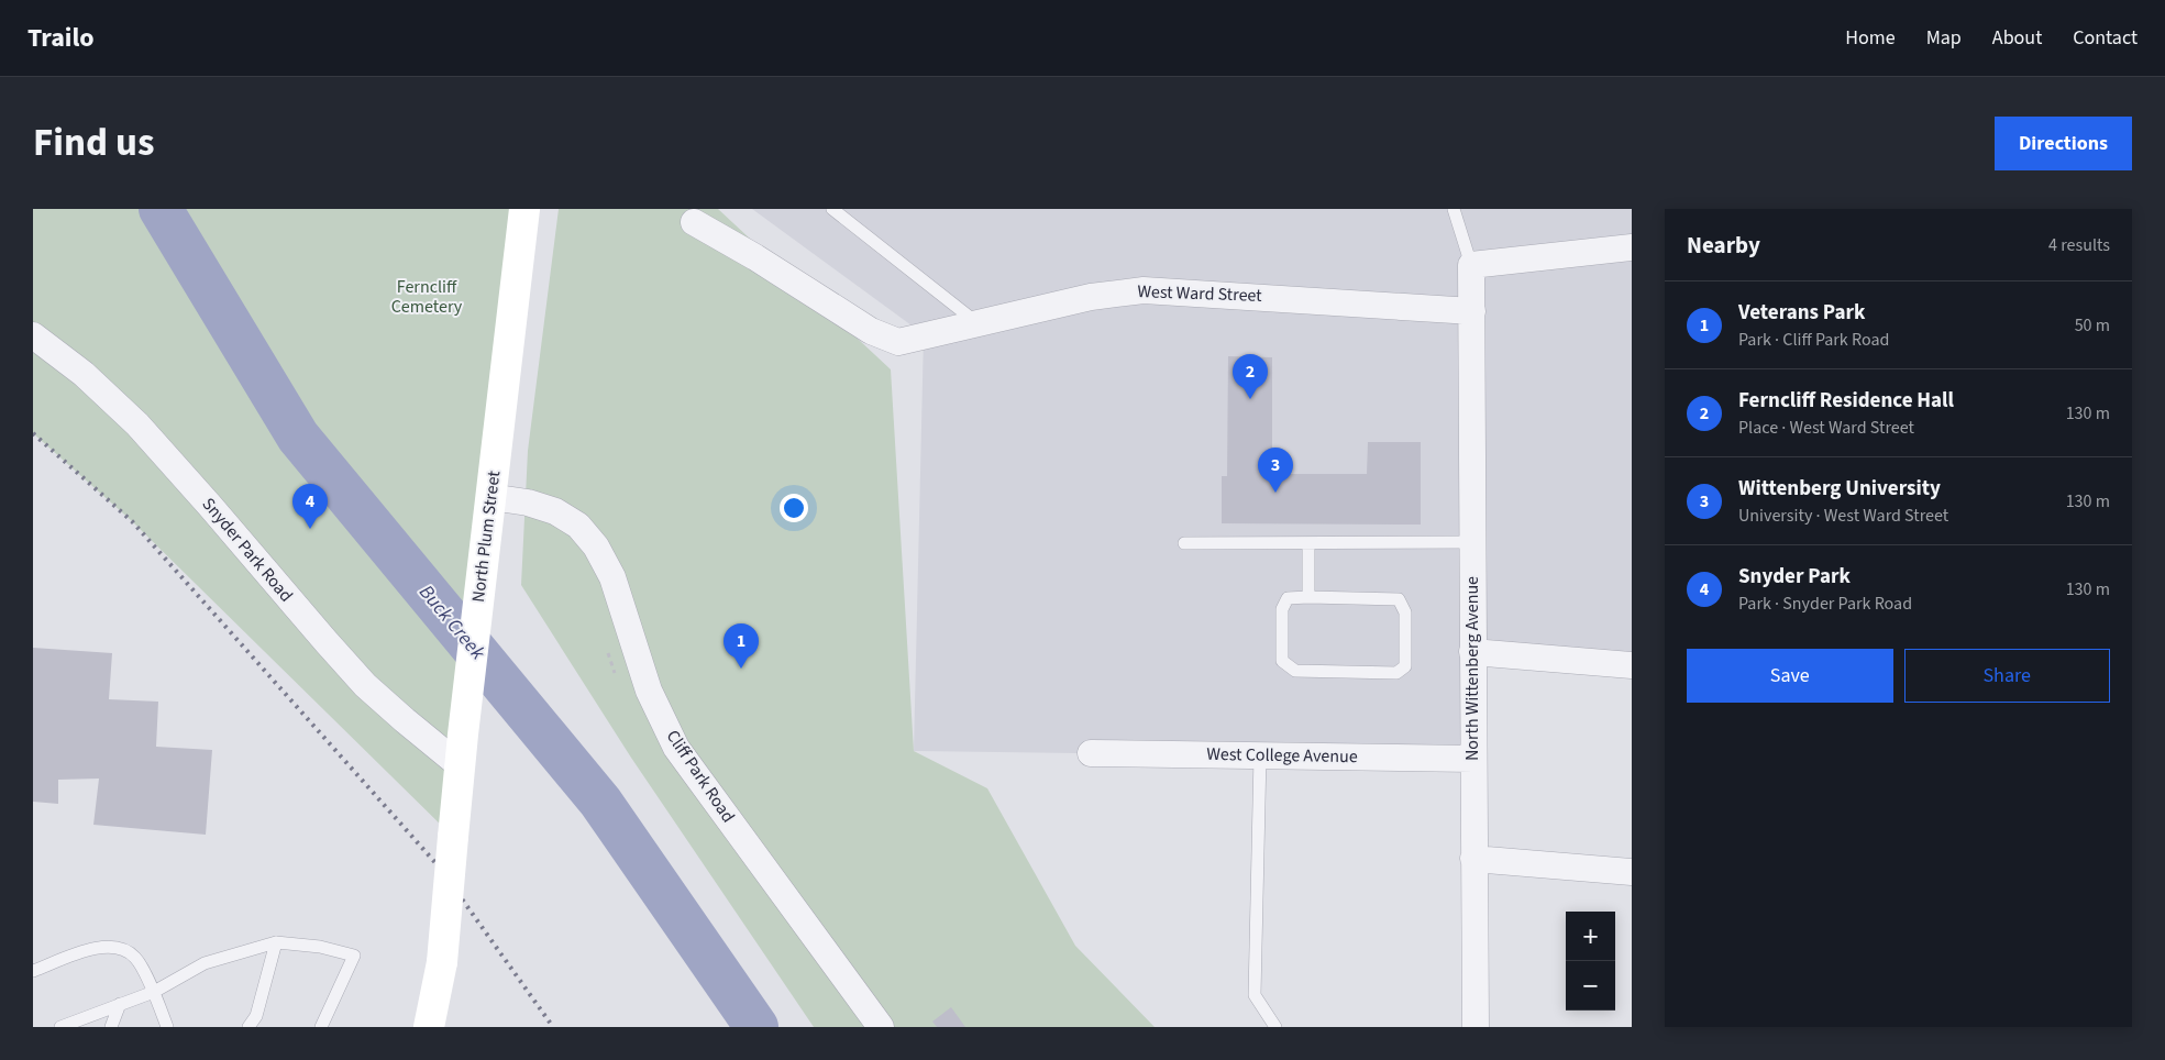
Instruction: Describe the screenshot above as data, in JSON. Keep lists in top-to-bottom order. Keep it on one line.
{"streets":{"main road":["North Plum Street"],"street":["West Ward Street","Snyder Park Road","North Wittenberg Avenue","West College Avenue","Cliff Park Road"]},"crossings":[["West Ward Street","North Wittenberg Avenue"],["North Plum Street","Snyder Park Road"],["North Plum Street","Cliff Park Road"],["North Wittenberg Avenue","West College Avenue"]],"water":["Buck Creek"],"parks":["Ferncliff Cemetery"],"page":{"header":"Trailo","nav":["Home","Map","About","Contact"],"title":"Find us","buttons":["Directions",["Save","Share"]],"heading":["Nearby","4 results"],"list":[{"mark":"1","name":"Veterans Park","note":"Park · Cliff Park Road","value":"50 m"},{"mark":"2","name":"Ferncliff Residence Hall","note":"Place · West Ward Street","value":"130 m"},{"mark":"3","name":"Wittenberg University","note":"University · West Ward Street","value":"130 m"},{"mark":"4","name":"Snyder Park","note":"Park · Snyder Park Road","value":"130 m"}],"pins":["2","3","4","1"],"map_buttons":["+","−"]}}
